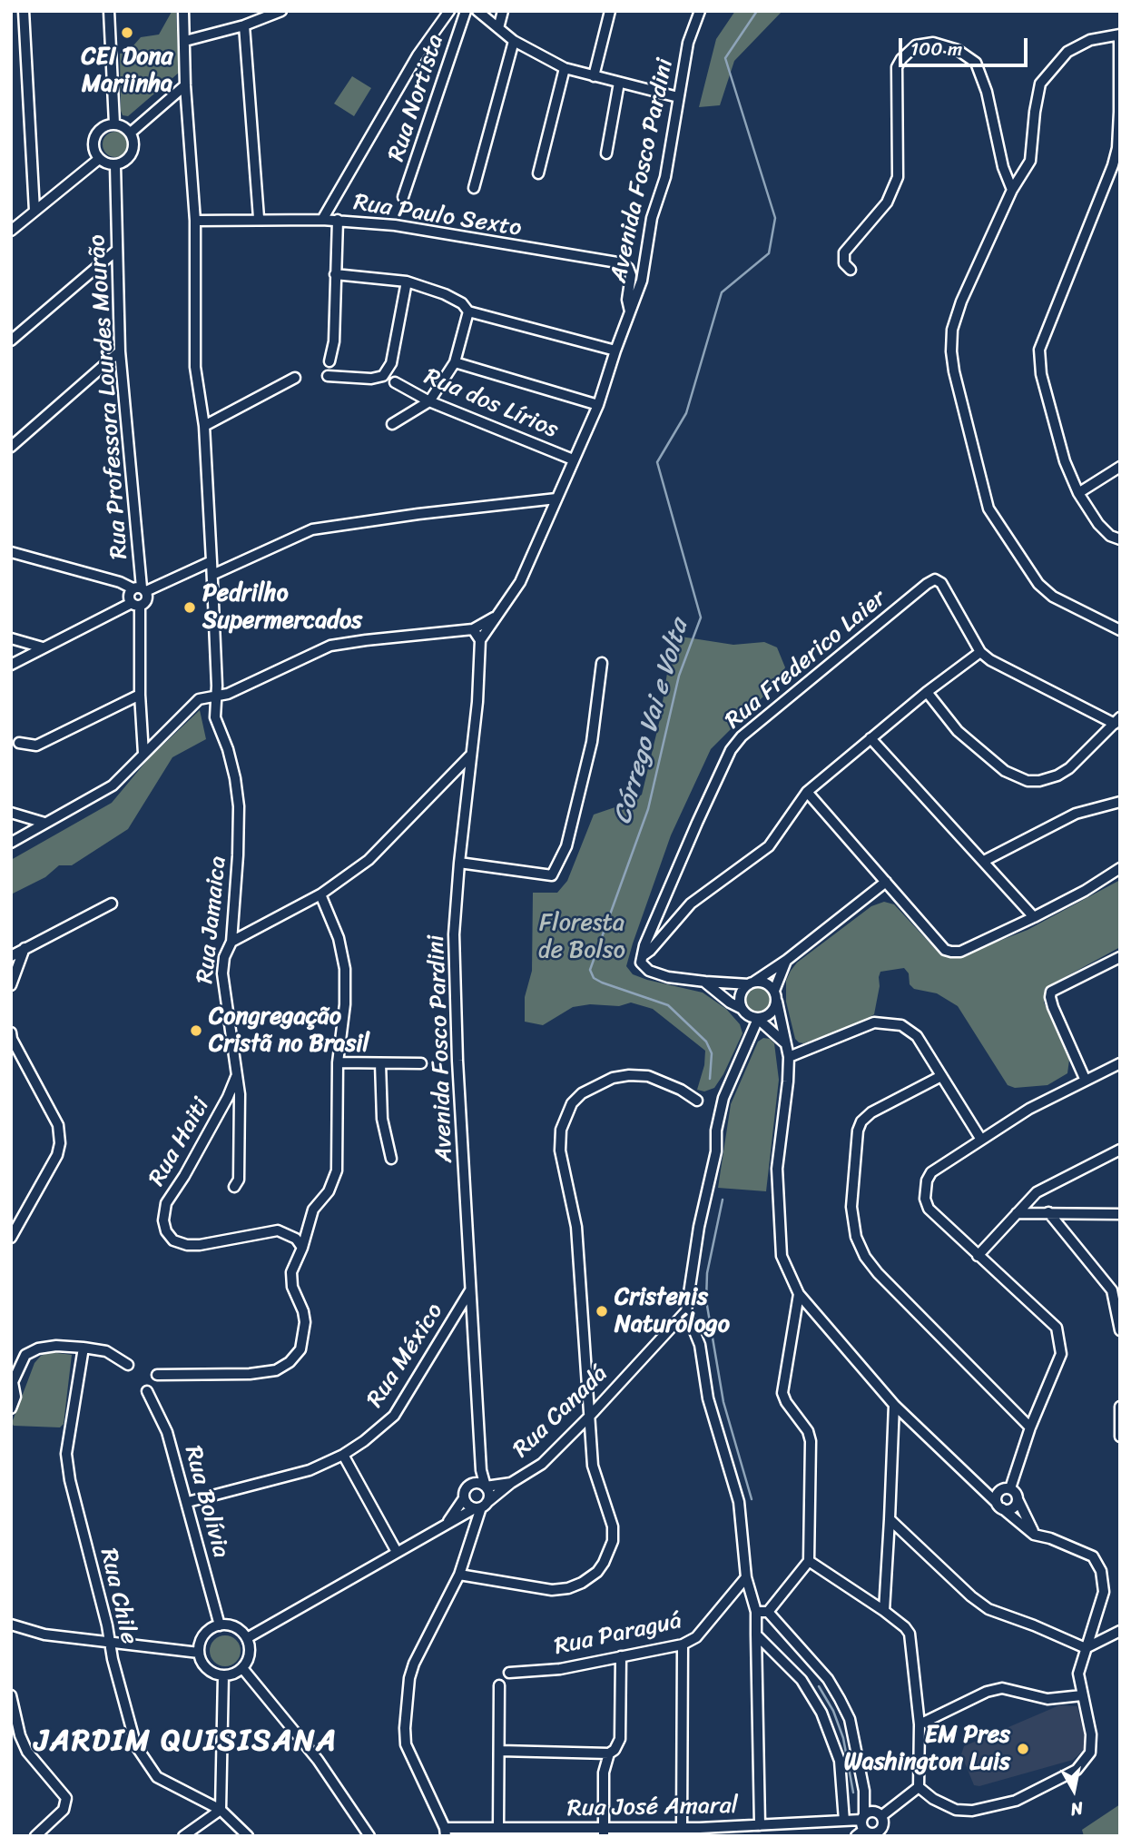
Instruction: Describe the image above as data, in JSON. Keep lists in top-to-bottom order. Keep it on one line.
{"streets":{"street":["Rua Nortista","Avenida Fosco Pardini","Rua Paulo Sexto","Rua Professora Lourdes Mourão","Rua dos Lírios","Rua Frederico Laier","Rua Jamaica","Rua Haiti","Rua México","Rua Canadá","Rua Bolívia","Rua Chile","Rua Paraguá","Rua José Amaral"]},"crossings":[["Avenida Fosco Pardini","Rua Paulo Sexto"],["Avenida Fosco Pardini","Rua dos Lírios"],["Avenida Fosco Pardini","Rua México"],["Avenida Fosco Pardini","Rua Canadá"],["Rua Paulo Sexto","Rua Jamaica"],["Rua Jamaica","Rua Haiti"],["Rua México","Rua Bolívia"]],"districts":["JARDIM QUISISANA"],"water":["Córrego Vai e Volta"],"parks":["Floresta de Bolso"],"places":["CEI Dona Mariinha","Pedrilho Supermercados","Congregação Cristã no Brasil","Cristenis Naturólogo","EM Pres Washington Luis"],"scale_bar":"100 m","north":"bottom"}
